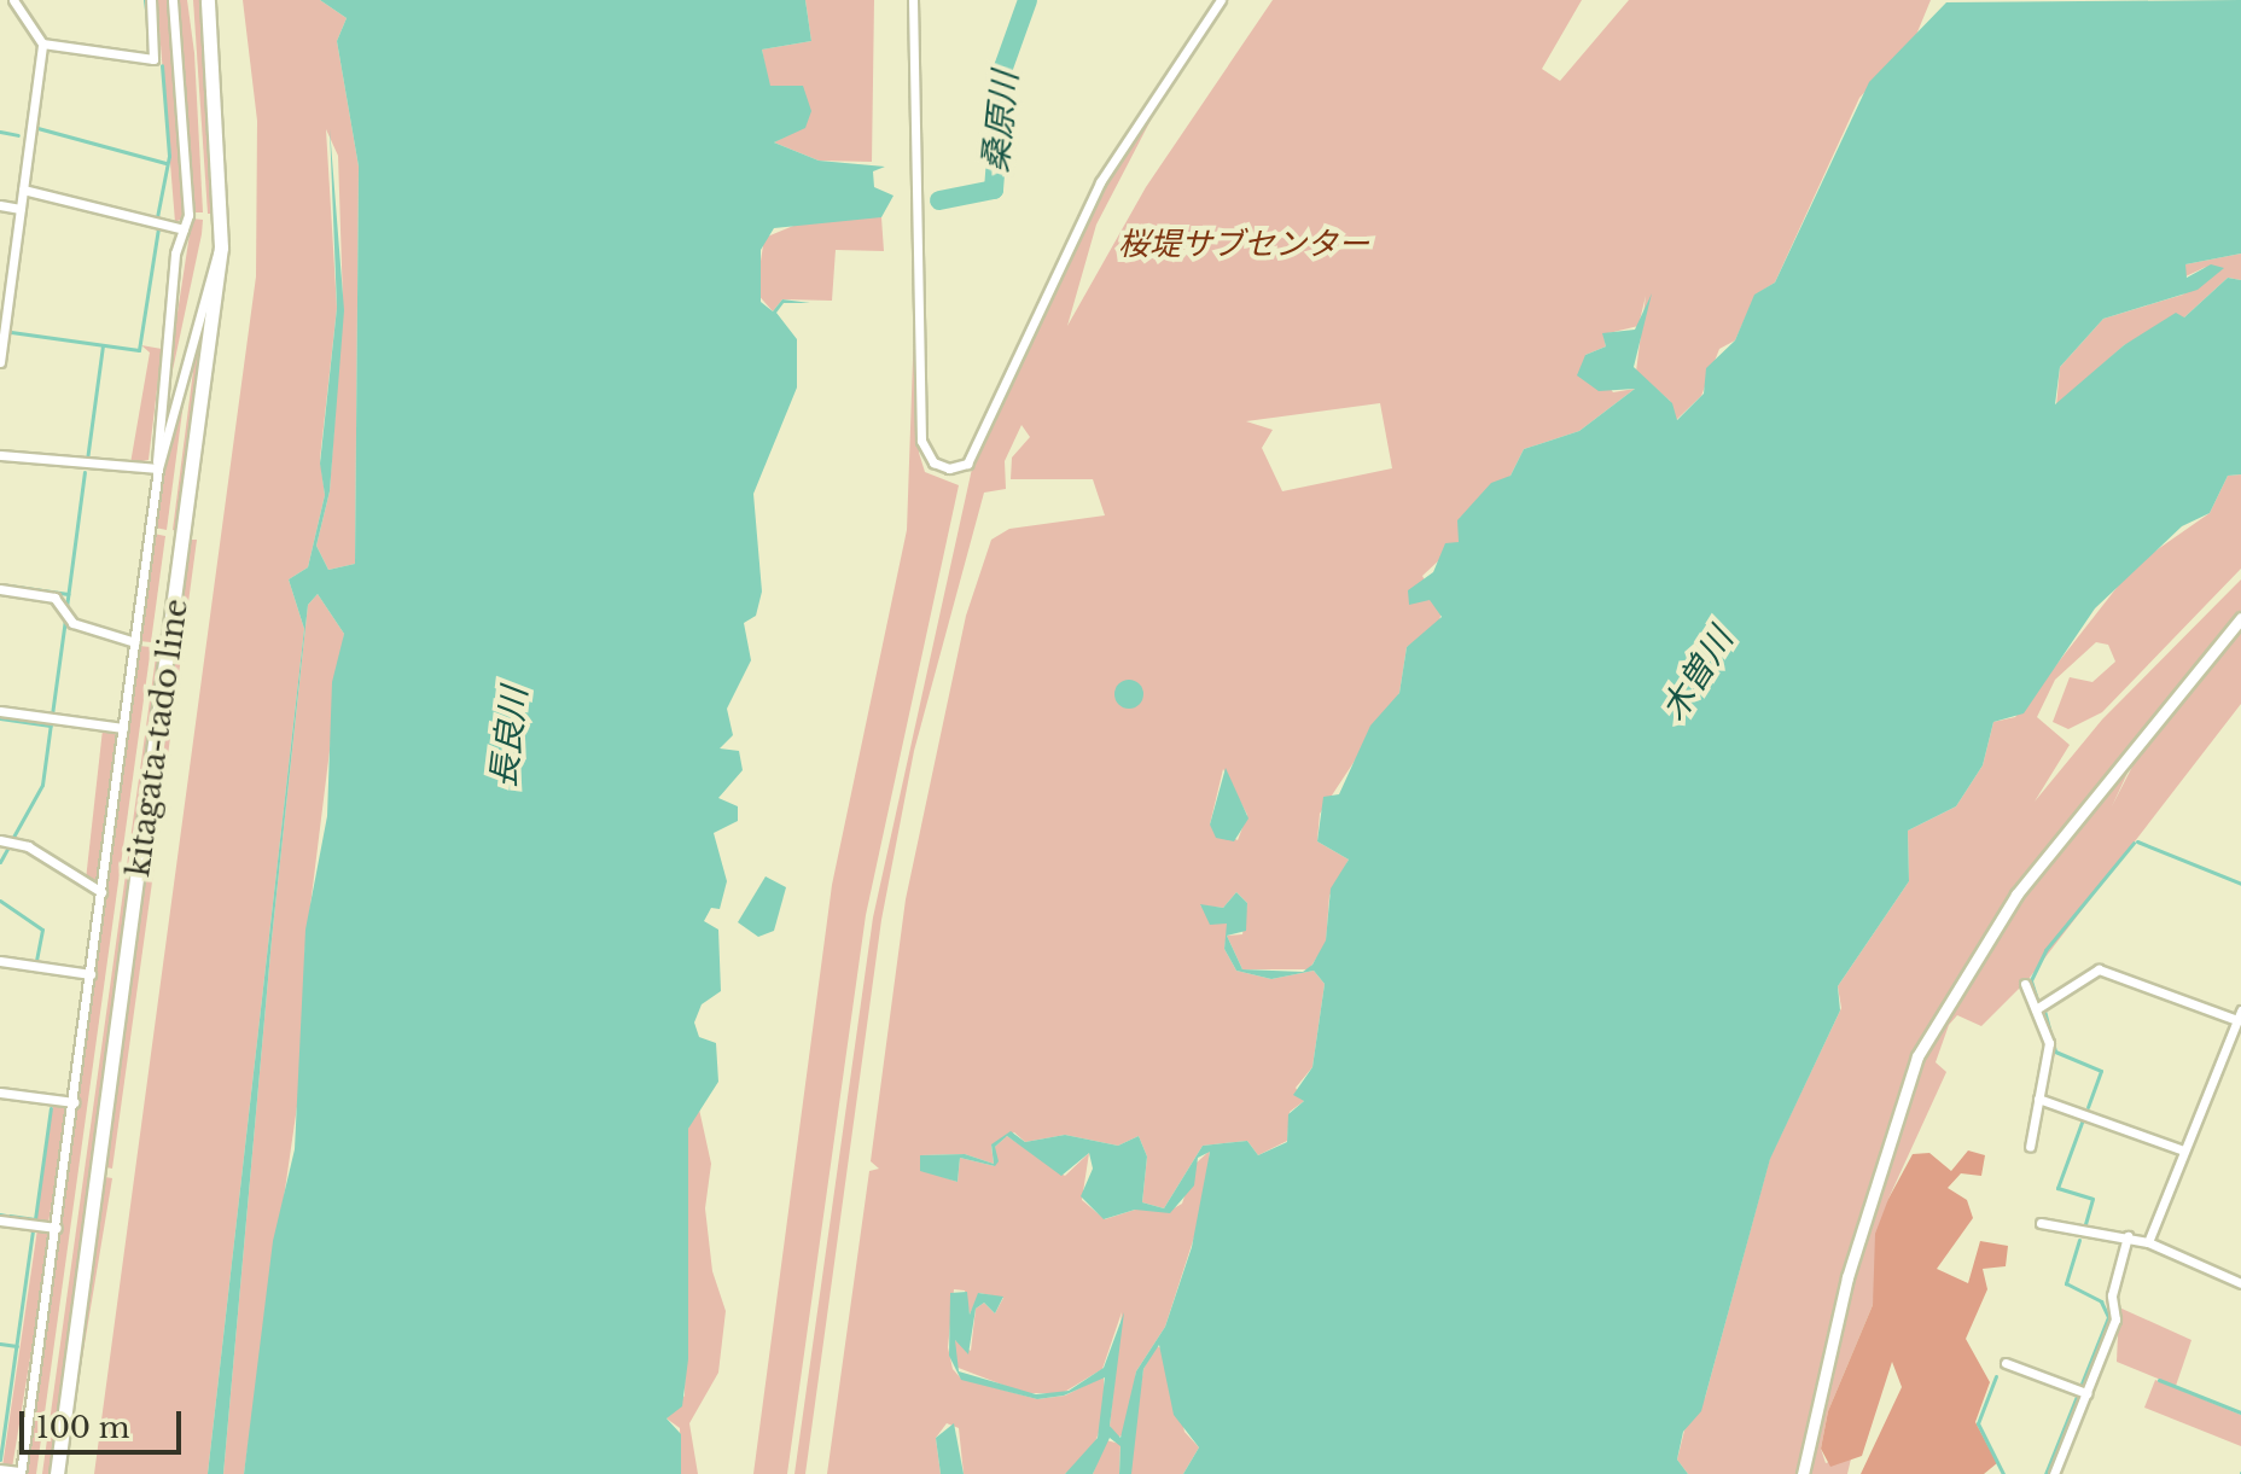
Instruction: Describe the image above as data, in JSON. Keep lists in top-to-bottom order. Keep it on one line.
{"streets":{"main road":["kitagata-tado line"]},"water":["桑原川","木曽川","長良川"],"parks":["桜堤サブセンター"],"scale_bar":"100 m"}
